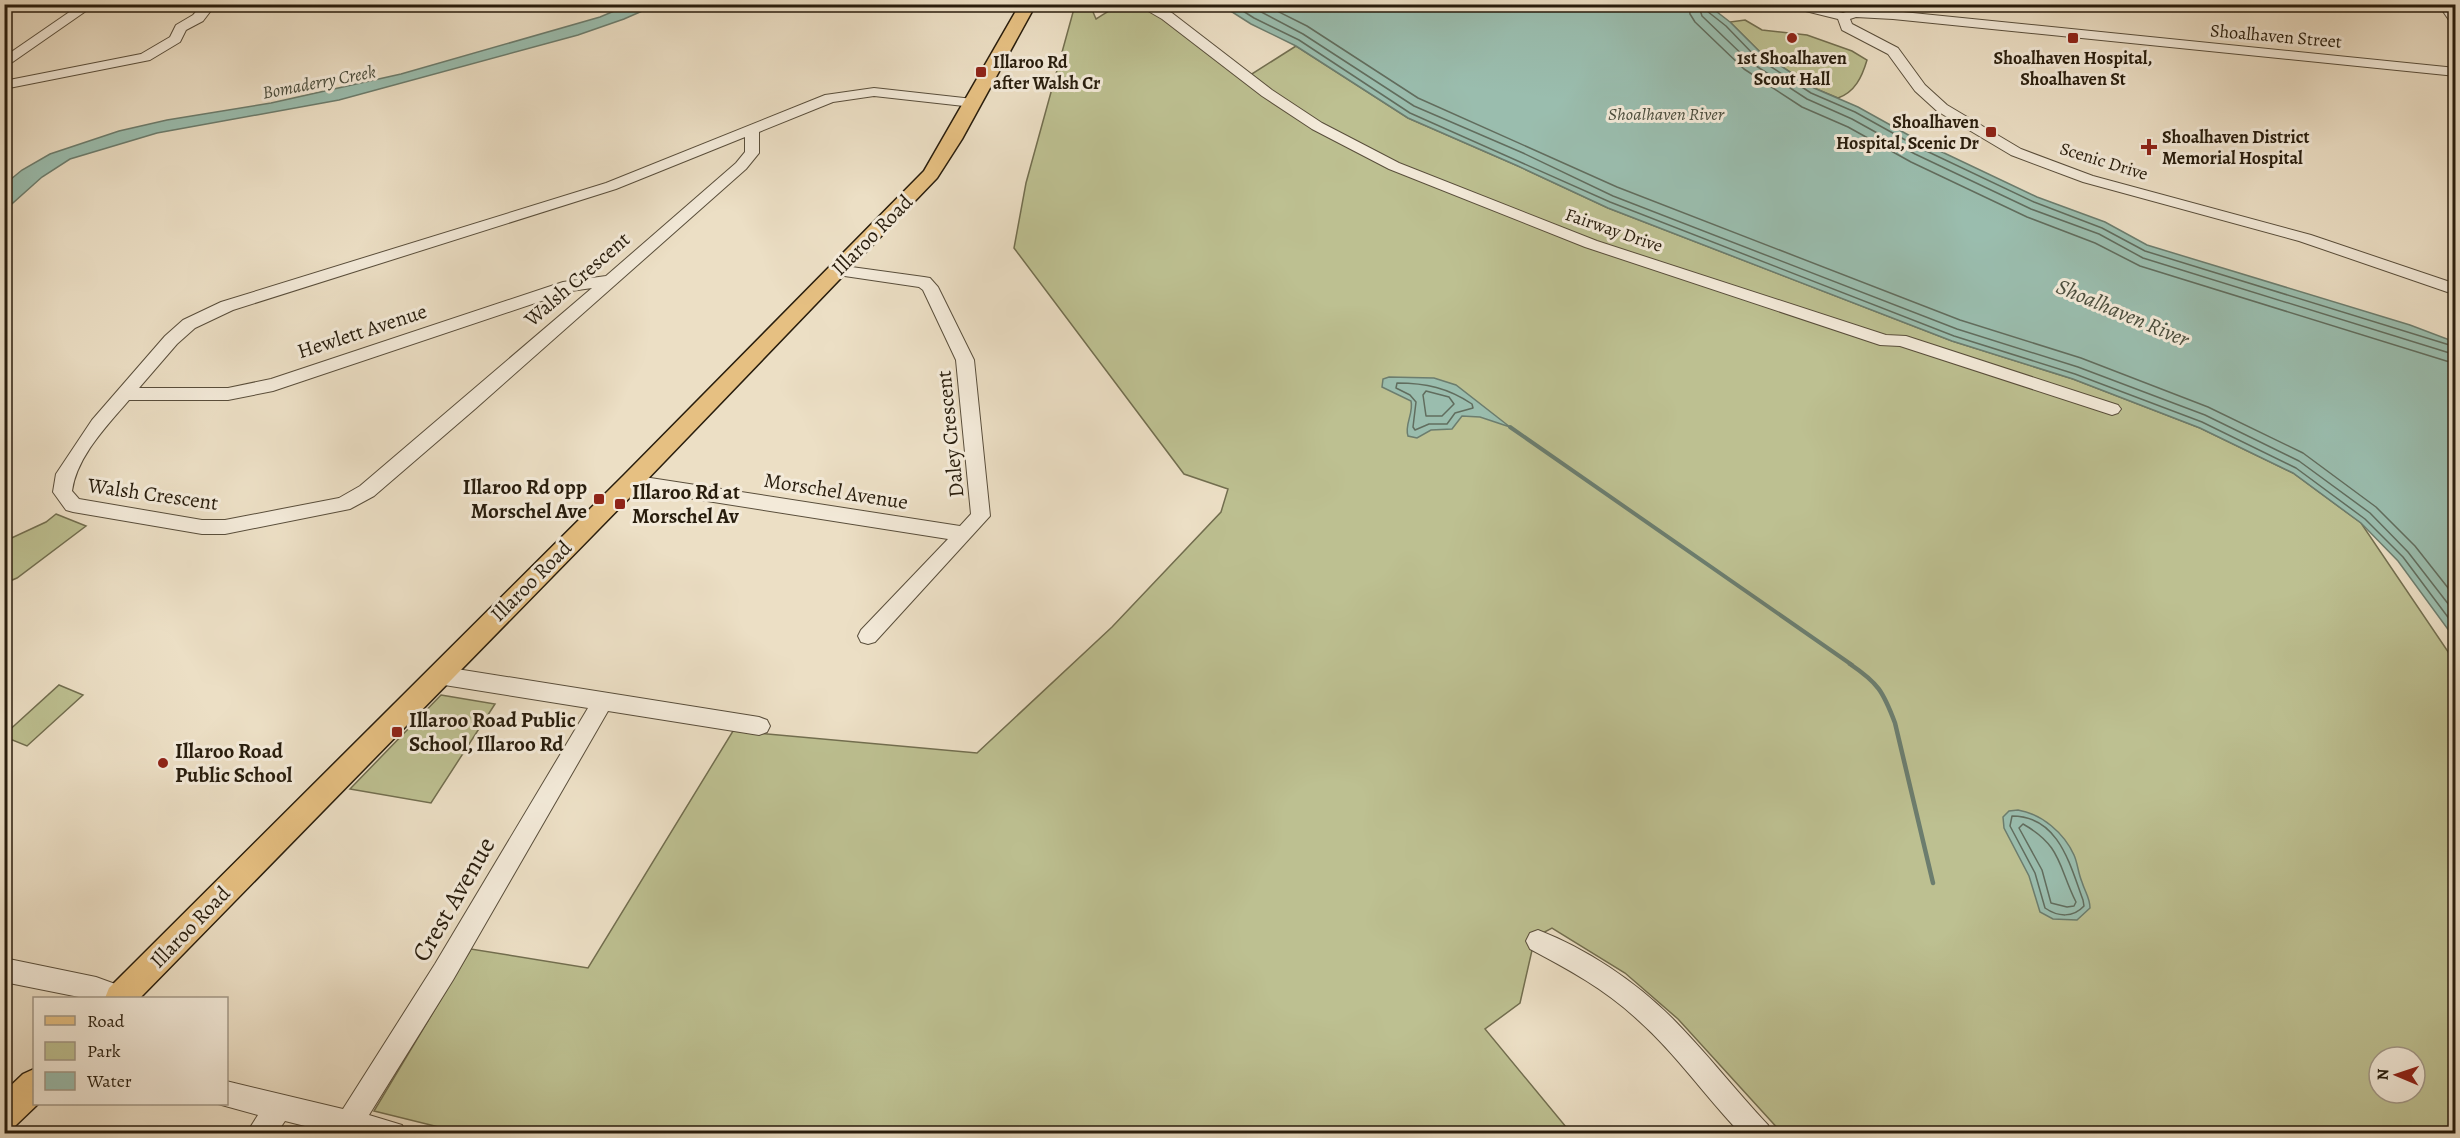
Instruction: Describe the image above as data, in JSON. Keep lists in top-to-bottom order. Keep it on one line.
{"streets":{"main road":["Illaroo Road"],"street":["Shoalhaven Street","Scenic Drive","Fairway Drive","Walsh Crescent","Hewlett Avenue","Daley Crescent","Morschel Avenue","Crest Avenue"]},"crossings":[["Shoalhaven Street","Scenic Drive"],["Illaroo Road","Walsh Crescent"],["Illaroo Road","Daley Crescent"],["Illaroo Road","Morschel Avenue"],["Walsh Crescent","Hewlett Avenue"],["Daley Crescent","Morschel Avenue"]],"water":["Bomaderry Creek","Shoalhaven River"],"places":{"other":["1st Shoalhaven Scout Hall","Illaroo Road Public School"],"transit":["Shoalhaven Hospital, Shoalhaven St","Illaroo Rd after Walsh Cr","Shoalhaven Hospital, Scenic Dr","Illaroo Rd opp Morschel Ave","Illaroo Rd at Morschel Av","Illaroo Road Public School, Illaroo Rd"],"health":["Shoalhaven District Memorial Hospital"]},"legend":["Road","Park","Water"],"north":"left"}
